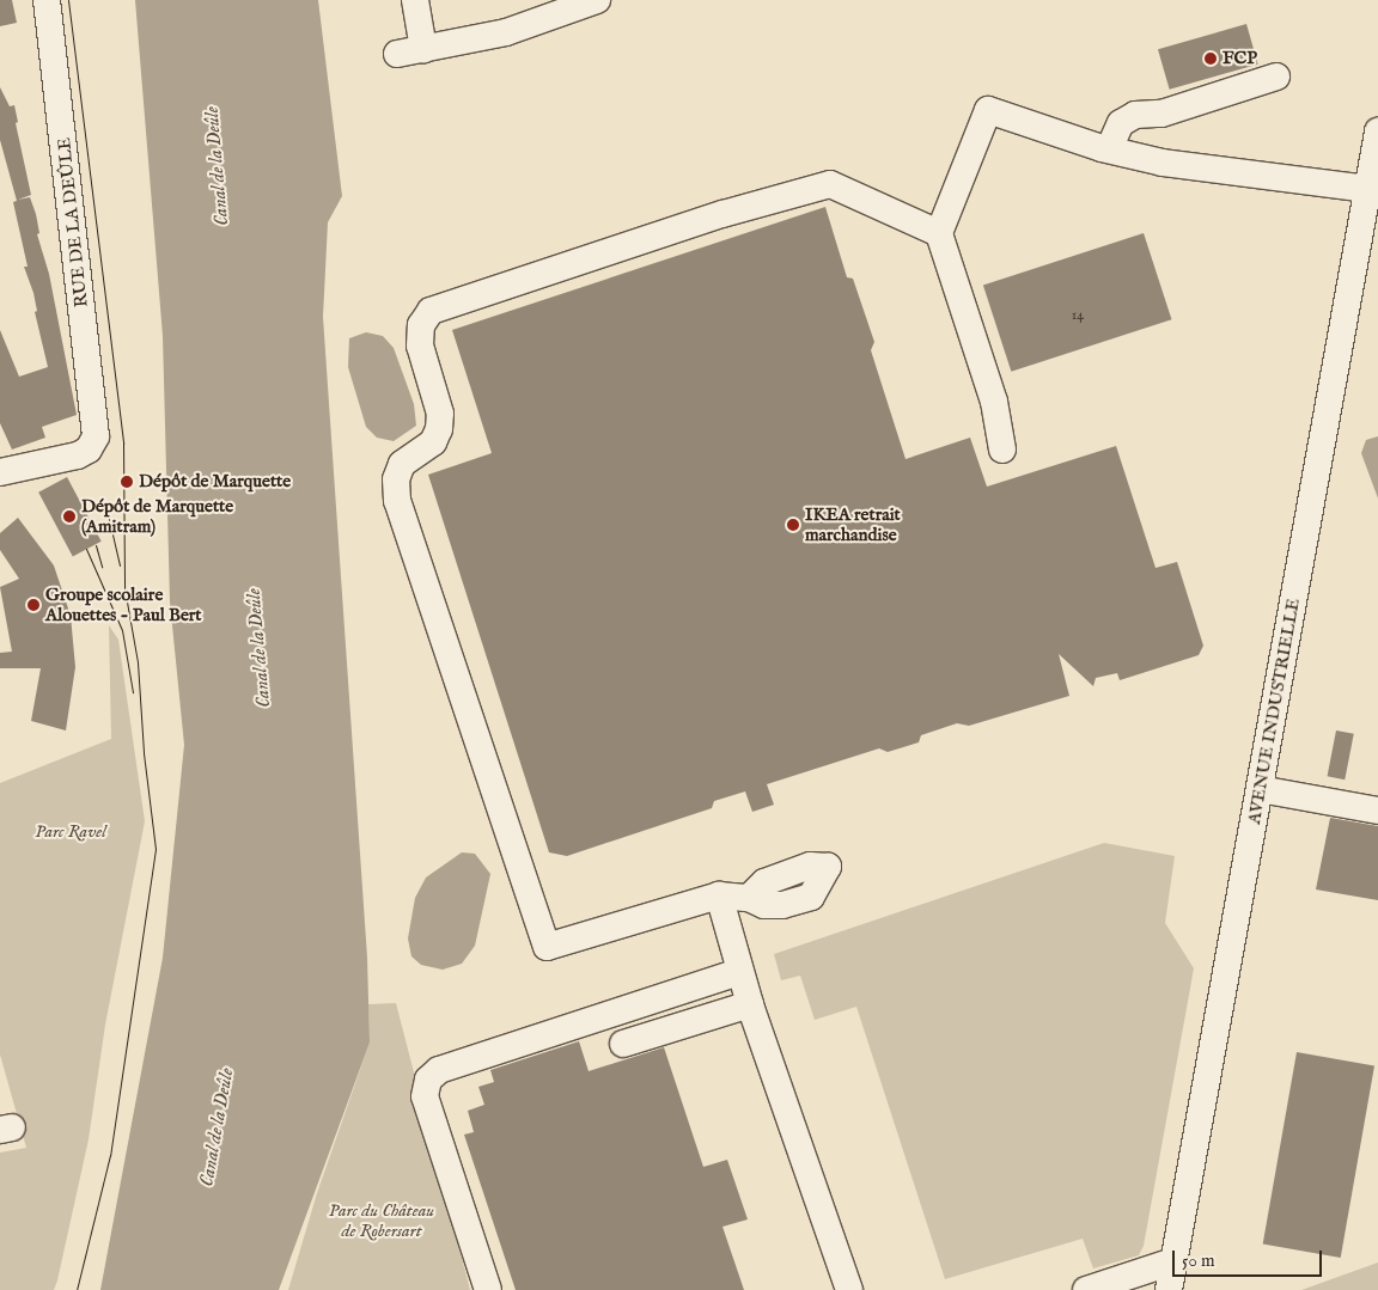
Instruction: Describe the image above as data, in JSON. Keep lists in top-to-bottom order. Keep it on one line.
{"streets":{"street":["RUE DE LA DEÛLE","AVENUE INDUSTRIELLE"]},"water":["Canal de la Deûle"],"parks":["Parc Ravel","Parc du Château de Robersart"],"places":["FCP","Dépôt de Marquette","Dépôt de Marquette (Amitram)","IKEA retrait marchandise","Groupe scolaire Alouettes - Paul Bert"],"house_numbers":["14"],"scale_bar":"50 m"}
